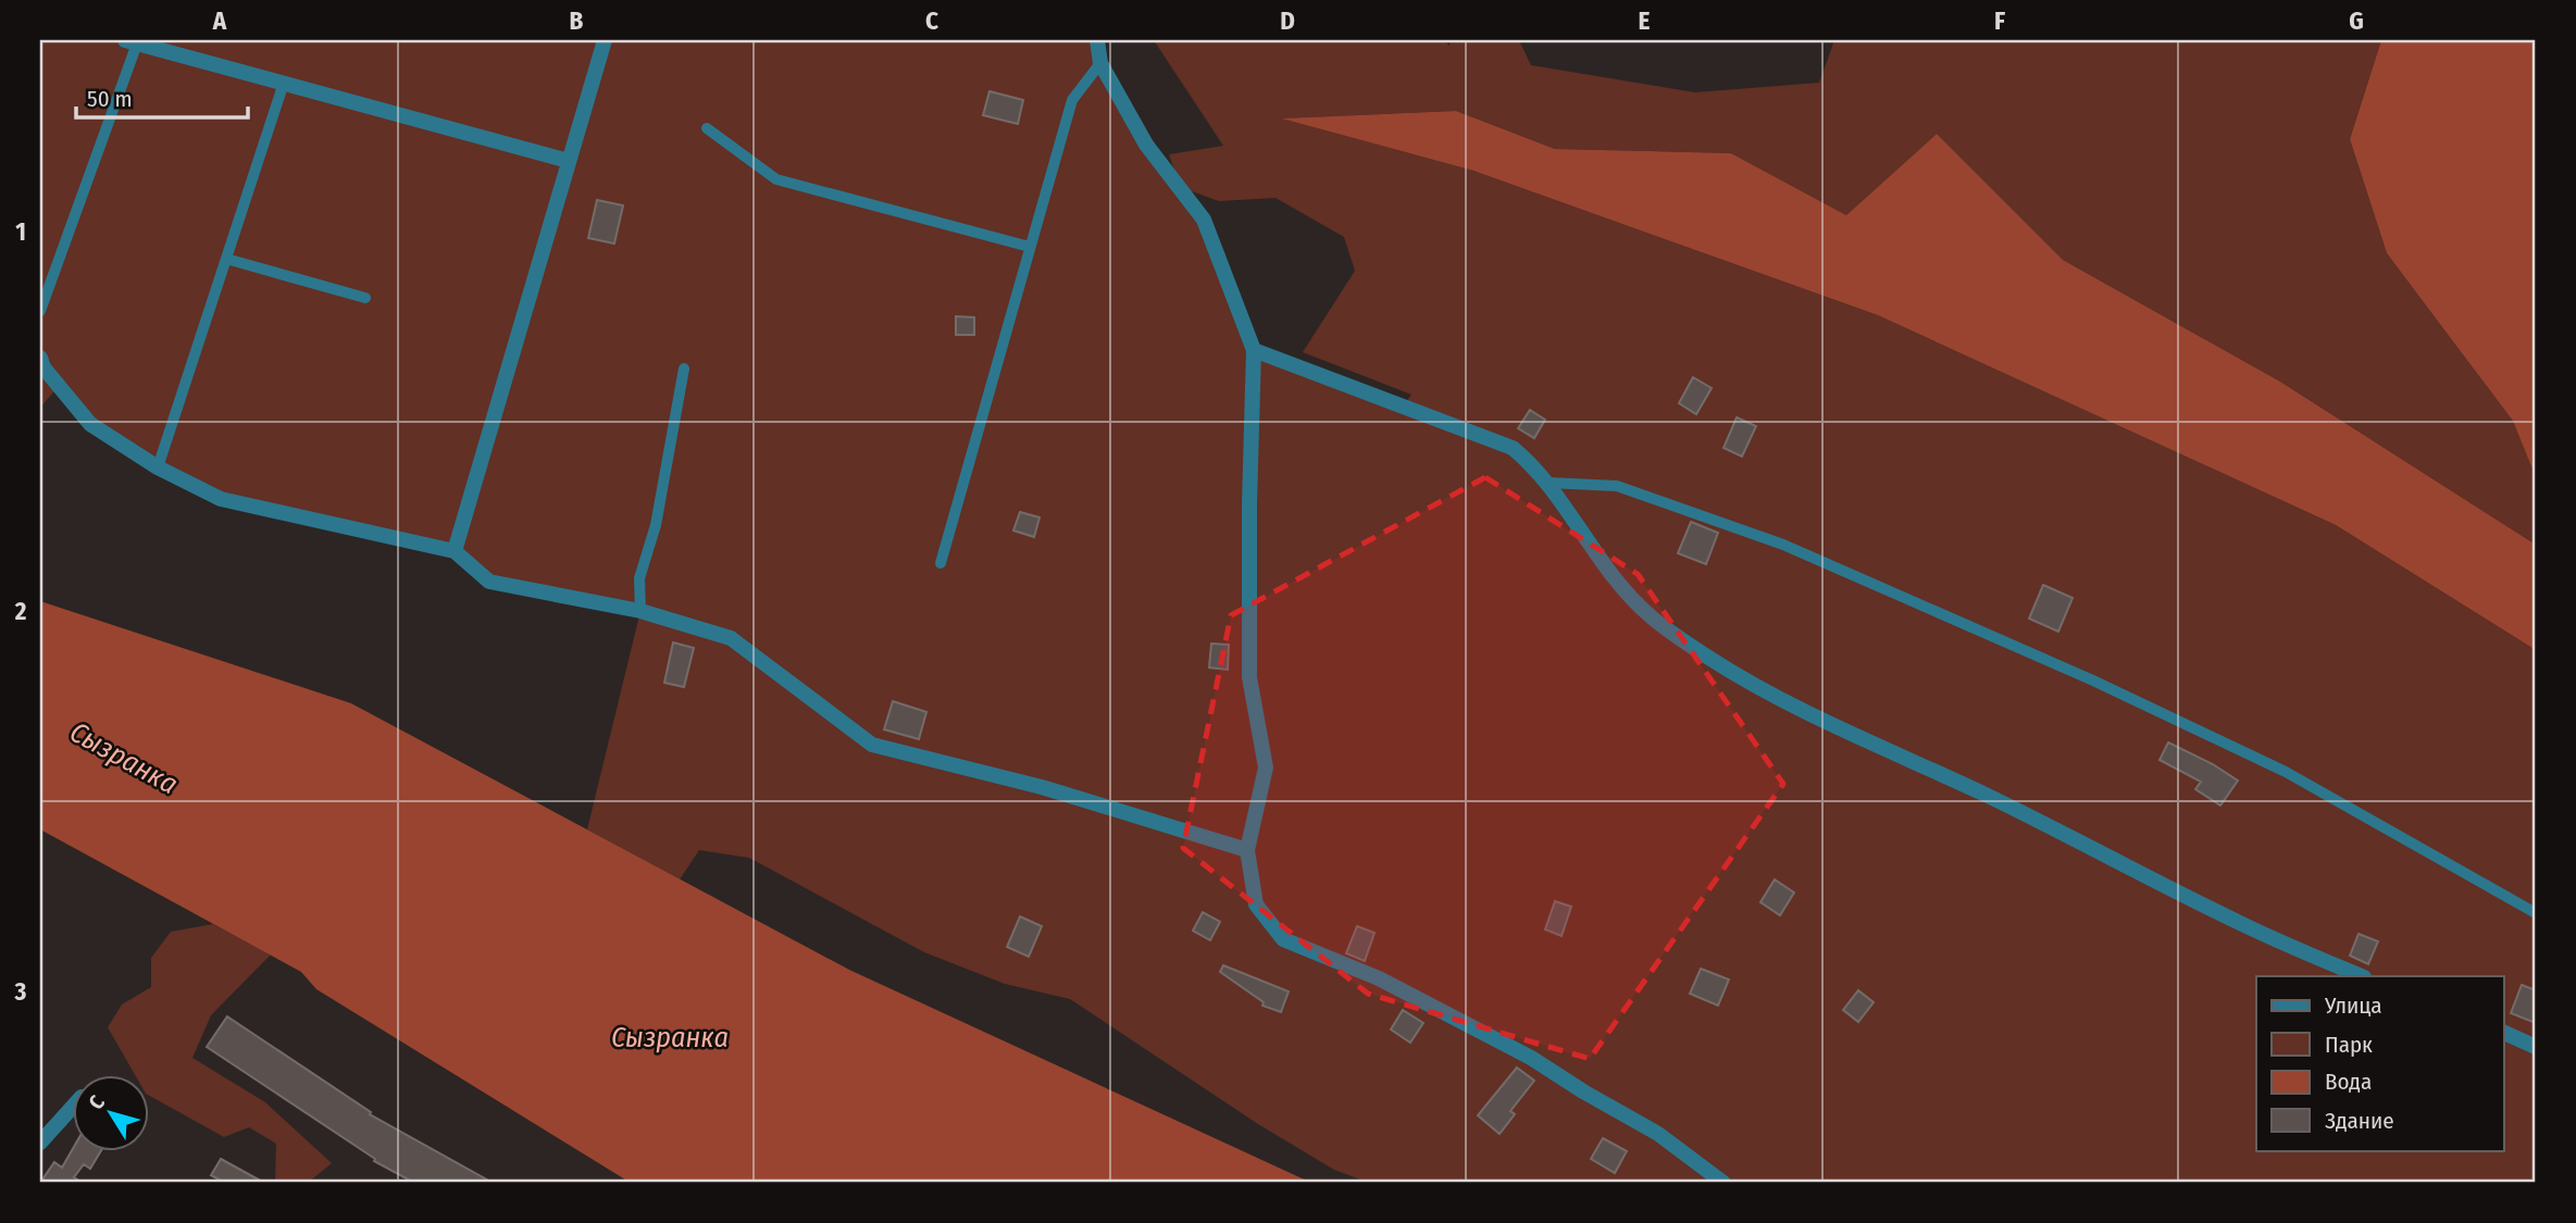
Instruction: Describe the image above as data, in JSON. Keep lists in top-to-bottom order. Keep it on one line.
{"water":["Сызранка"],"legend":["Улица","Парк","Вода","Здание"],"scale_bar":"50 m","north":"top left","grid":{"columns":["A","B","C","D","E","F","G"],"rows":["1","2","3"]}}
